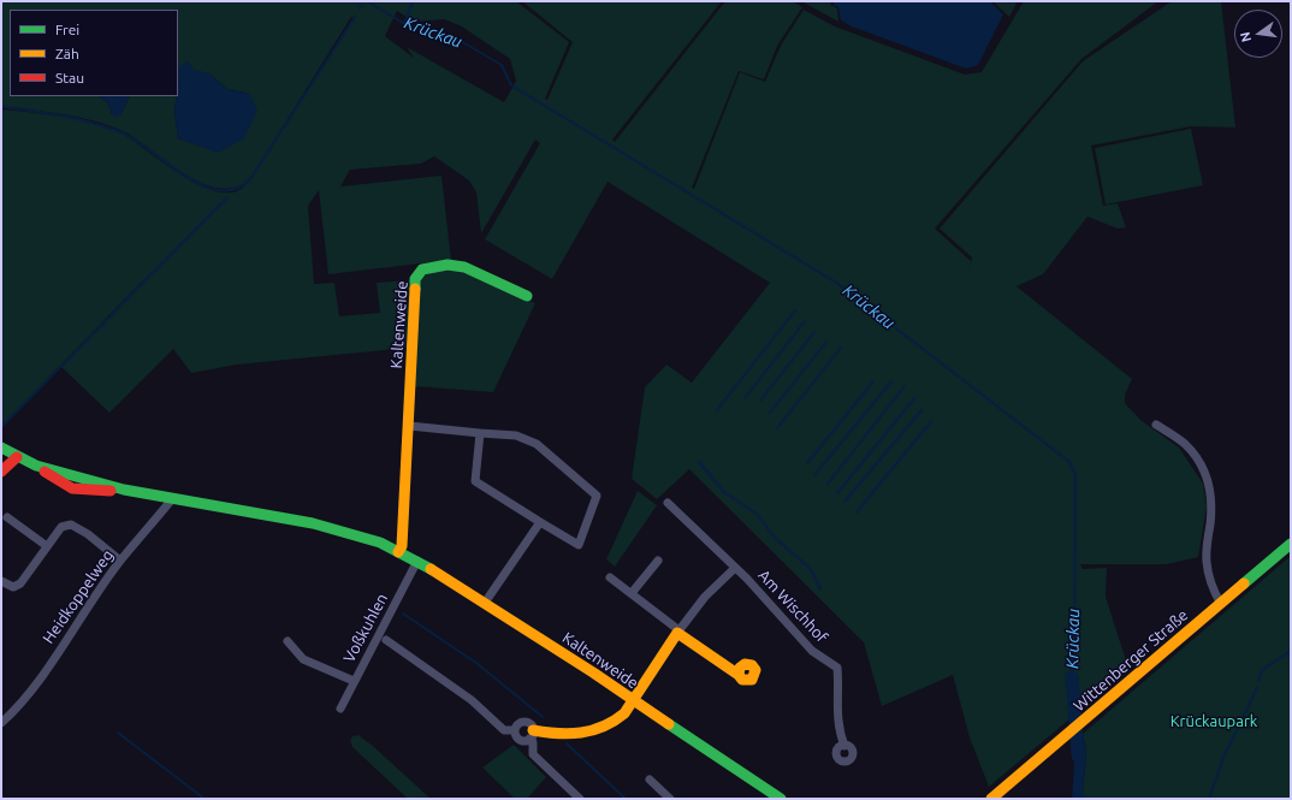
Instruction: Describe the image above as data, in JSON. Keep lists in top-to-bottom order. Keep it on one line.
{"streets":{"main road":["Kaltenweide","Wittenberger Straße"],"street":["Heidkoppelweg","Am Wischhof","Voßkuhlen"]},"crossings":[["Kaltenweide","Heidkoppelweg"],["Kaltenweide","Voßkuhlen"]],"water":["Krückau"],"parks":["Krückaupark"],"legend":["Frei","Zäh","Stau"],"north":"left"}
